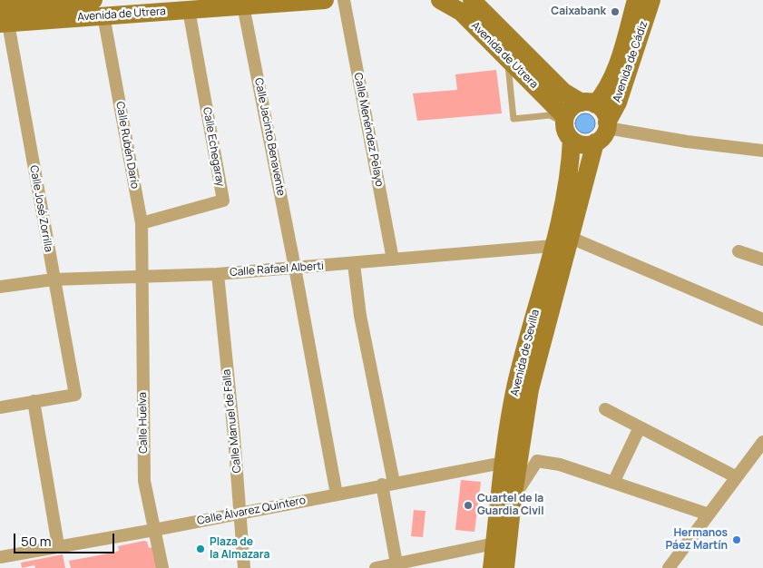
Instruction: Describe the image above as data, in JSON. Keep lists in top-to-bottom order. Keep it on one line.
{"streets":{"main road":["Avenida de Utrera","Avenida de Cádiz","Avenida de Sevilla"],"street":["Calle Menéndez Pelayo","Calle Jacinto Benavente","Calle Rubén Darío","Calle Echegaray","Calle José Zorrilla","Calle Rafael Alberti","Calle Manuel de Falla","Calle Huelva","Calle Álvarez Quintero"]},"crossings":[["Avenida de Utrera","Avenida de Cádiz"],["Avenida de Utrera","Calle Jacinto Benavente"],["Avenida de Utrera","Calle Rubén Darío"],["Avenida de Utrera","Calle Echegaray"],["Avenida de Utrera","Calle José Zorrilla"],["Avenida de Utrera","Avenida de Sevilla"],["Avenida de Cádiz","Avenida de Sevilla"],["Calle Menéndez Pelayo","Calle Rafael Alberti"],["Calle Jacinto Benavente","Calle Rafael Alberti"],["Calle Jacinto Benavente","Calle Álvarez Quintero"],["Calle Rubén Darío","Calle Echegaray"],["Calle Rubén Darío","Calle Rafael Alberti"],["Calle Rubén Darío","Calle Huelva"],["Calle José Zorrilla","Calle Rafael Alberti"],["Calle Rafael Alberti","Avenida de Sevilla"],["Calle Rafael Alberti","Calle Manuel de Falla"],["Calle Rafael Alberti","Calle Huelva"],["Avenida de Sevilla","Calle Álvarez Quintero"],["Calle Manuel de Falla","Calle Álvarez Quintero"],["Calle Huelva","Calle Álvarez Quintero"]],"places":["Caixabank","Cuartel de la Guardia Civil","Hermanos Páez Martín","Plaza de la Almazara"],"scale_bar":"50 m"}
